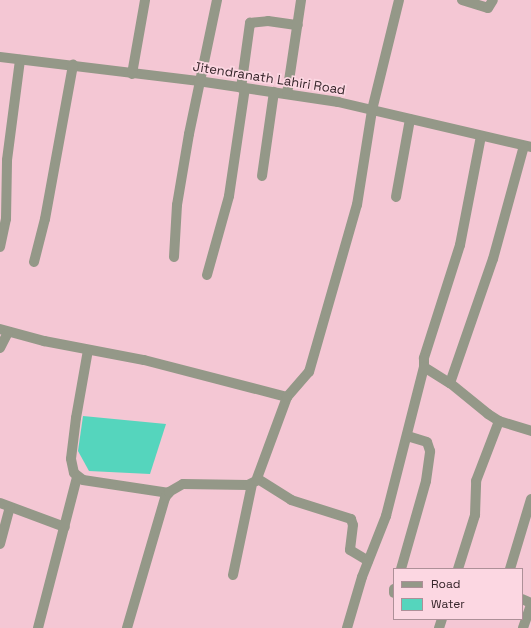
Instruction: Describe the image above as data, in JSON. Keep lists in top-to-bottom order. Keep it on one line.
{"streets":{"street":["Jitendranath Lahiri Road"]},"legend":["Road","Water"]}
